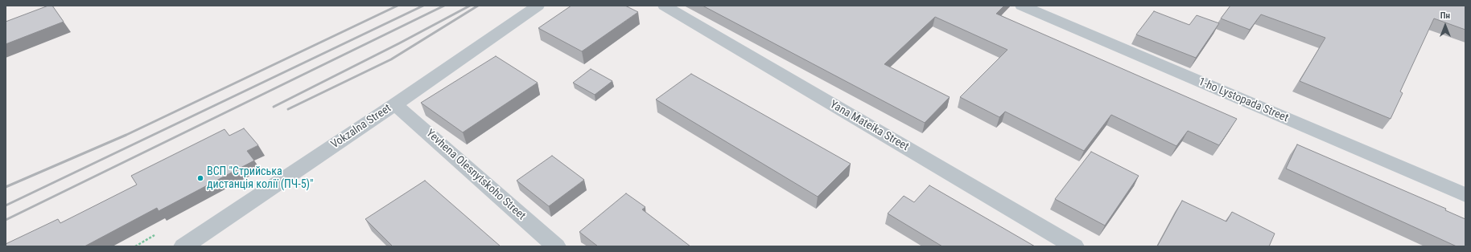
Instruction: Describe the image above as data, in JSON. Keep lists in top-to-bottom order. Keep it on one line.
{"streets":{"street":["1-ho Lystopada Street","Yana Mateika Street","Vokzalna Street","Yevhena Olesnytskoho Street"]},"crossings":[["Vokzalna Street","Yevhena Olesnytskoho Street"]],"places":["ВСП \"Стрийська дистанція колії (ПЧ-5)\""],"north":"top"}
